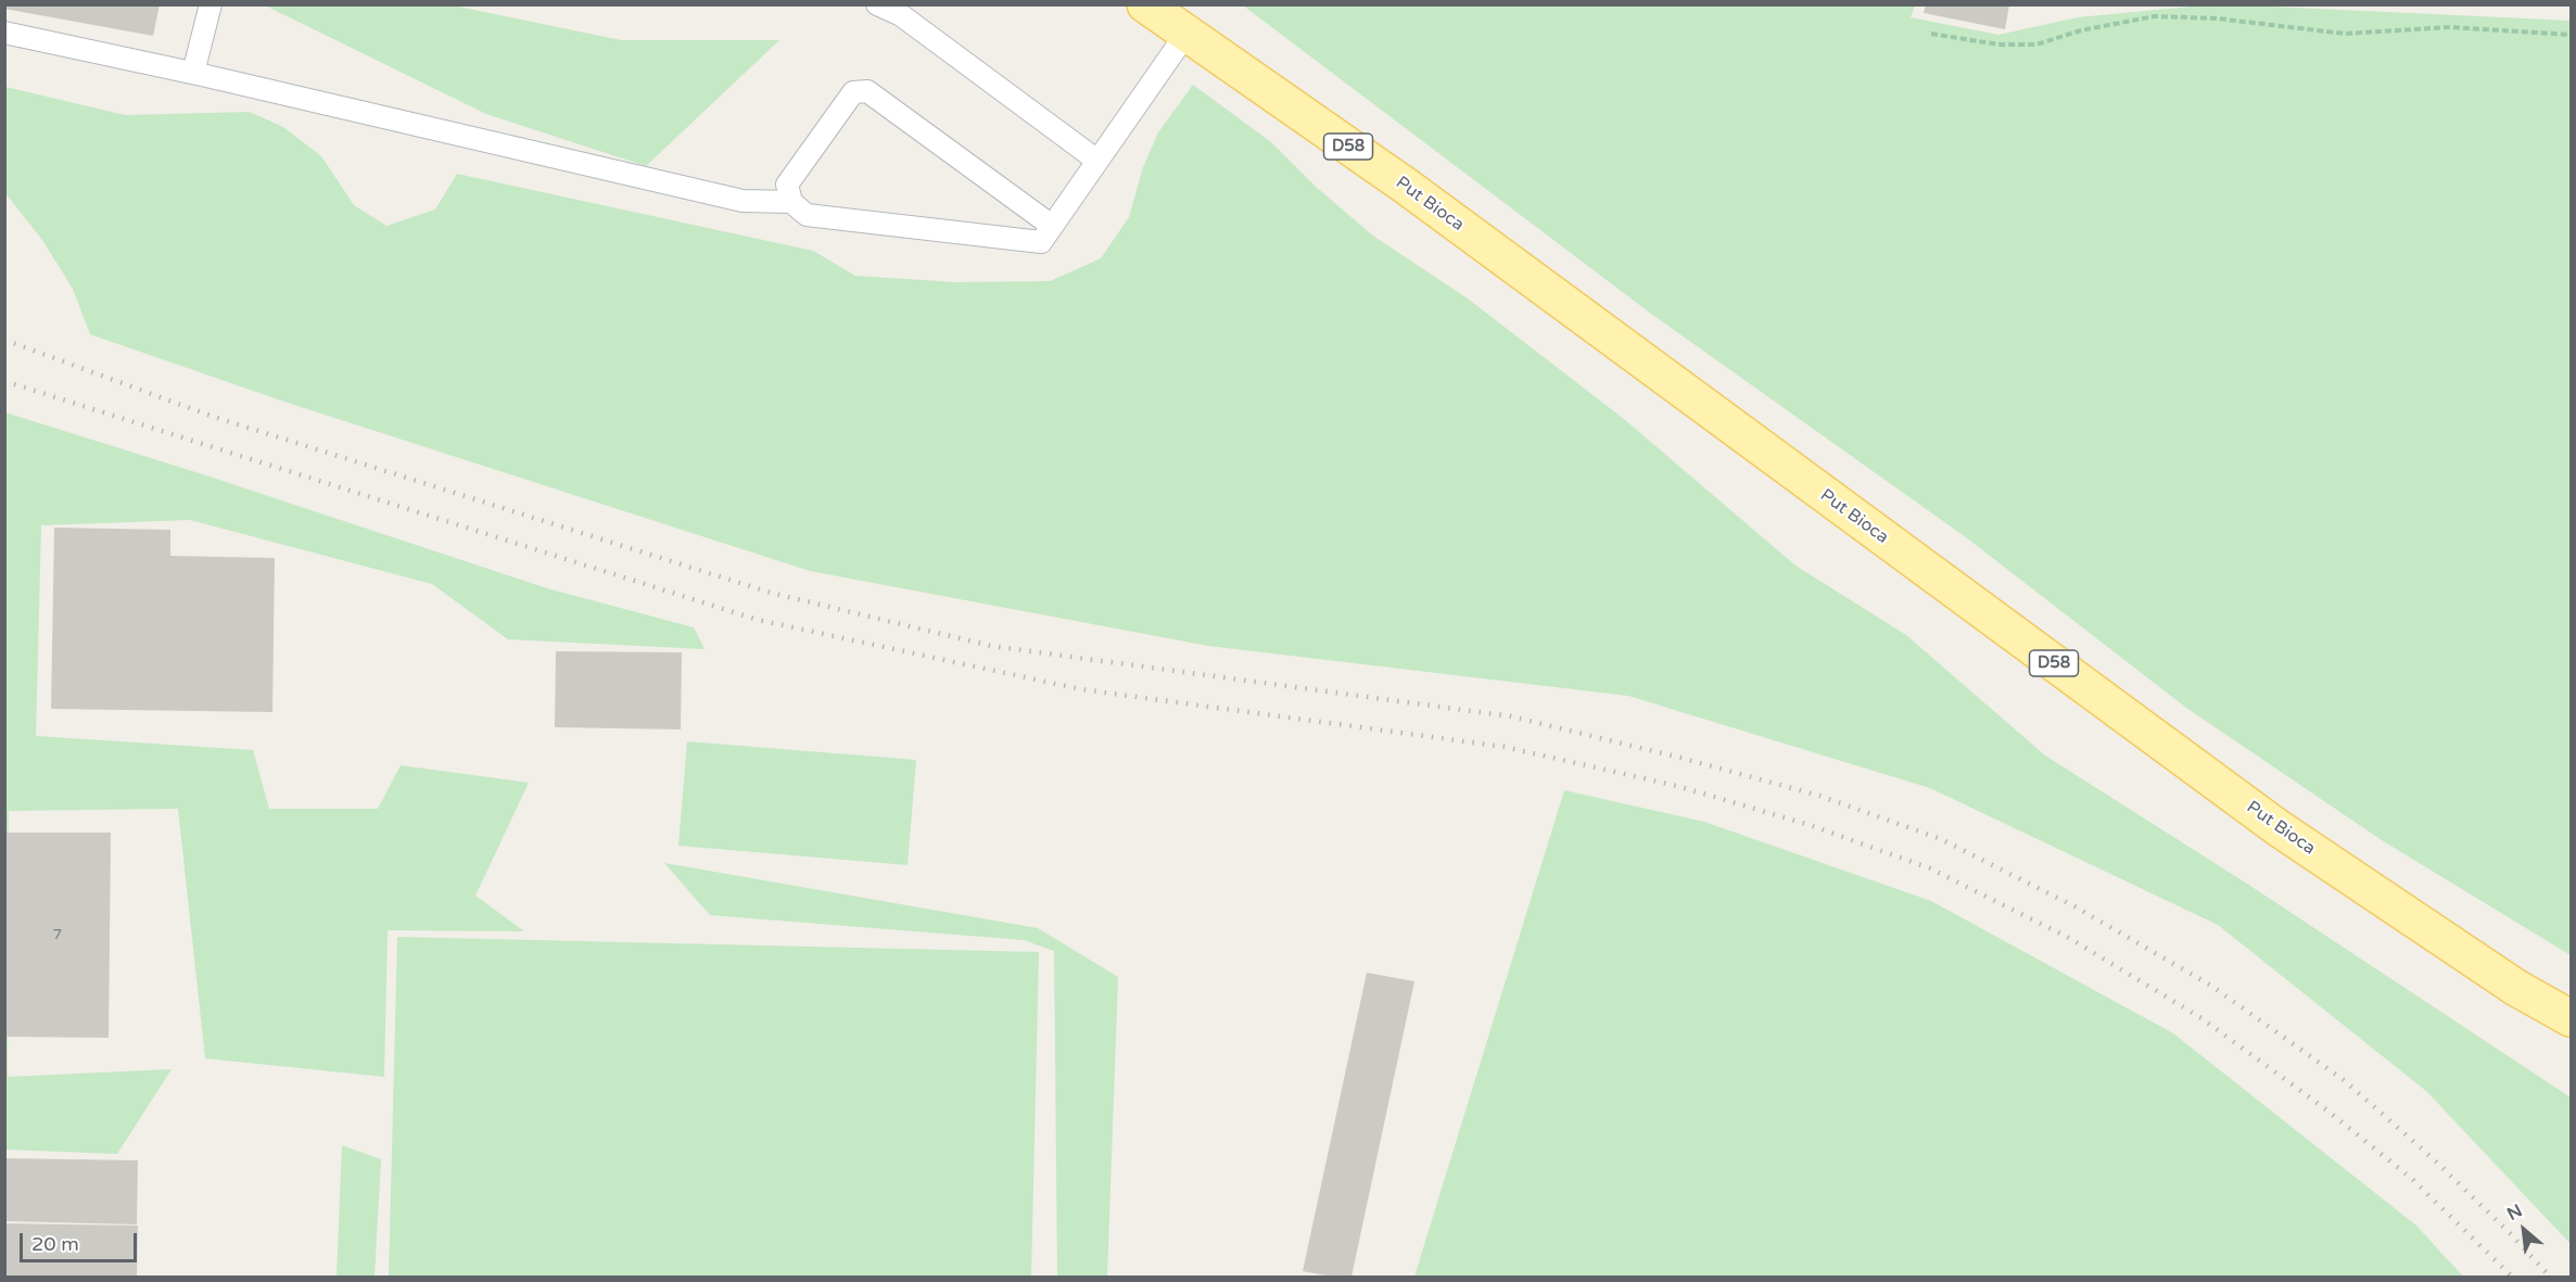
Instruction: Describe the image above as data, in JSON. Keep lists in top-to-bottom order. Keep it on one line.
{"streets":{"main road":["D58","Put Bioca"]},"house_numbers":["7"],"scale_bar":"20 m","north":"top left"}
